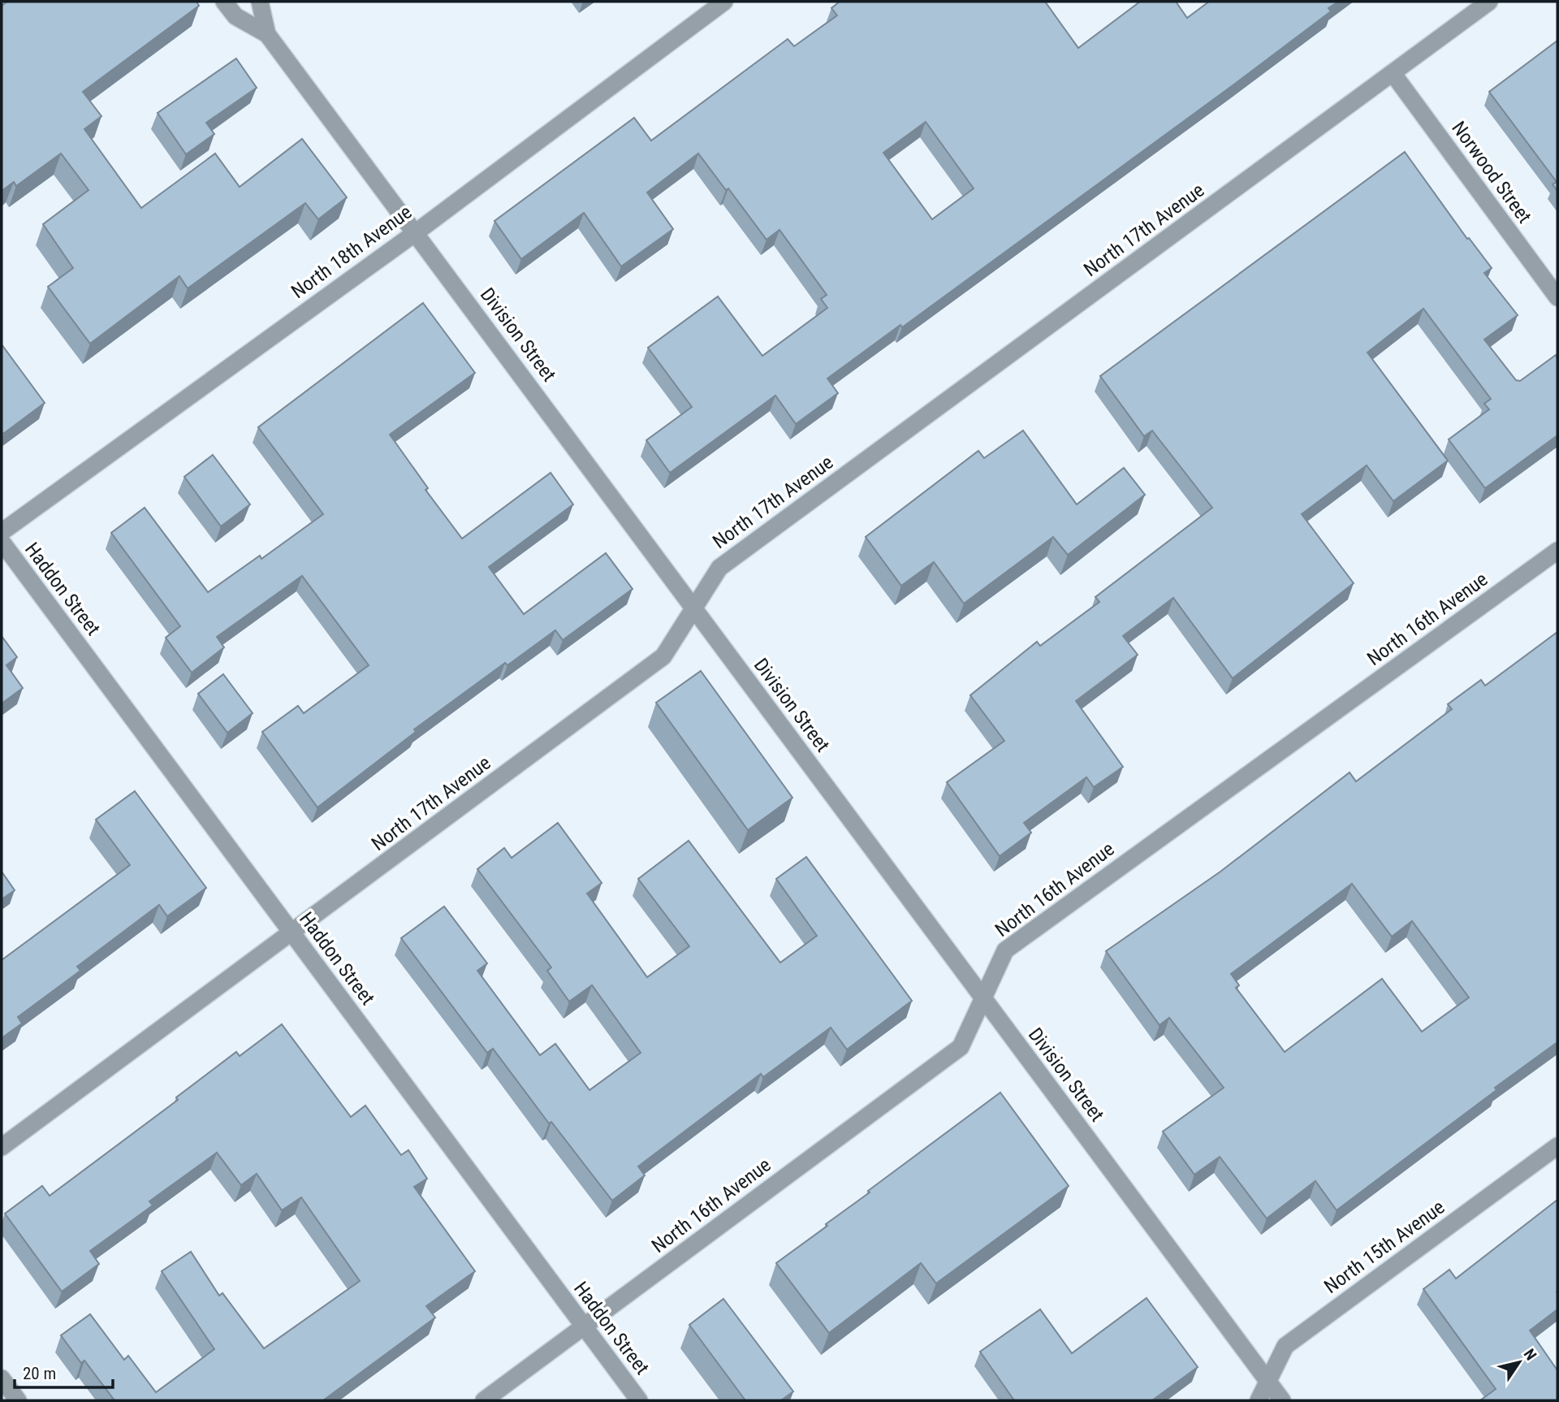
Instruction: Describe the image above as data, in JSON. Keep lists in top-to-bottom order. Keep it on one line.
{"streets":{"street":["Norwood Street","North 17th Avenue","North 18th Avenue","Division Street","Haddon Street","North 16th Avenue","North 15th Avenue"]},"crossings":[["Norwood Street","North 17th Avenue"],["North 17th Avenue","Division Street"],["North 17th Avenue","Haddon Street"],["North 18th Avenue","Division Street"],["Division Street","North 16th Avenue"],["Division Street","North 15th Avenue"],["Haddon Street","North 16th Avenue"]],"scale_bar":"20 m","north":"top right"}
